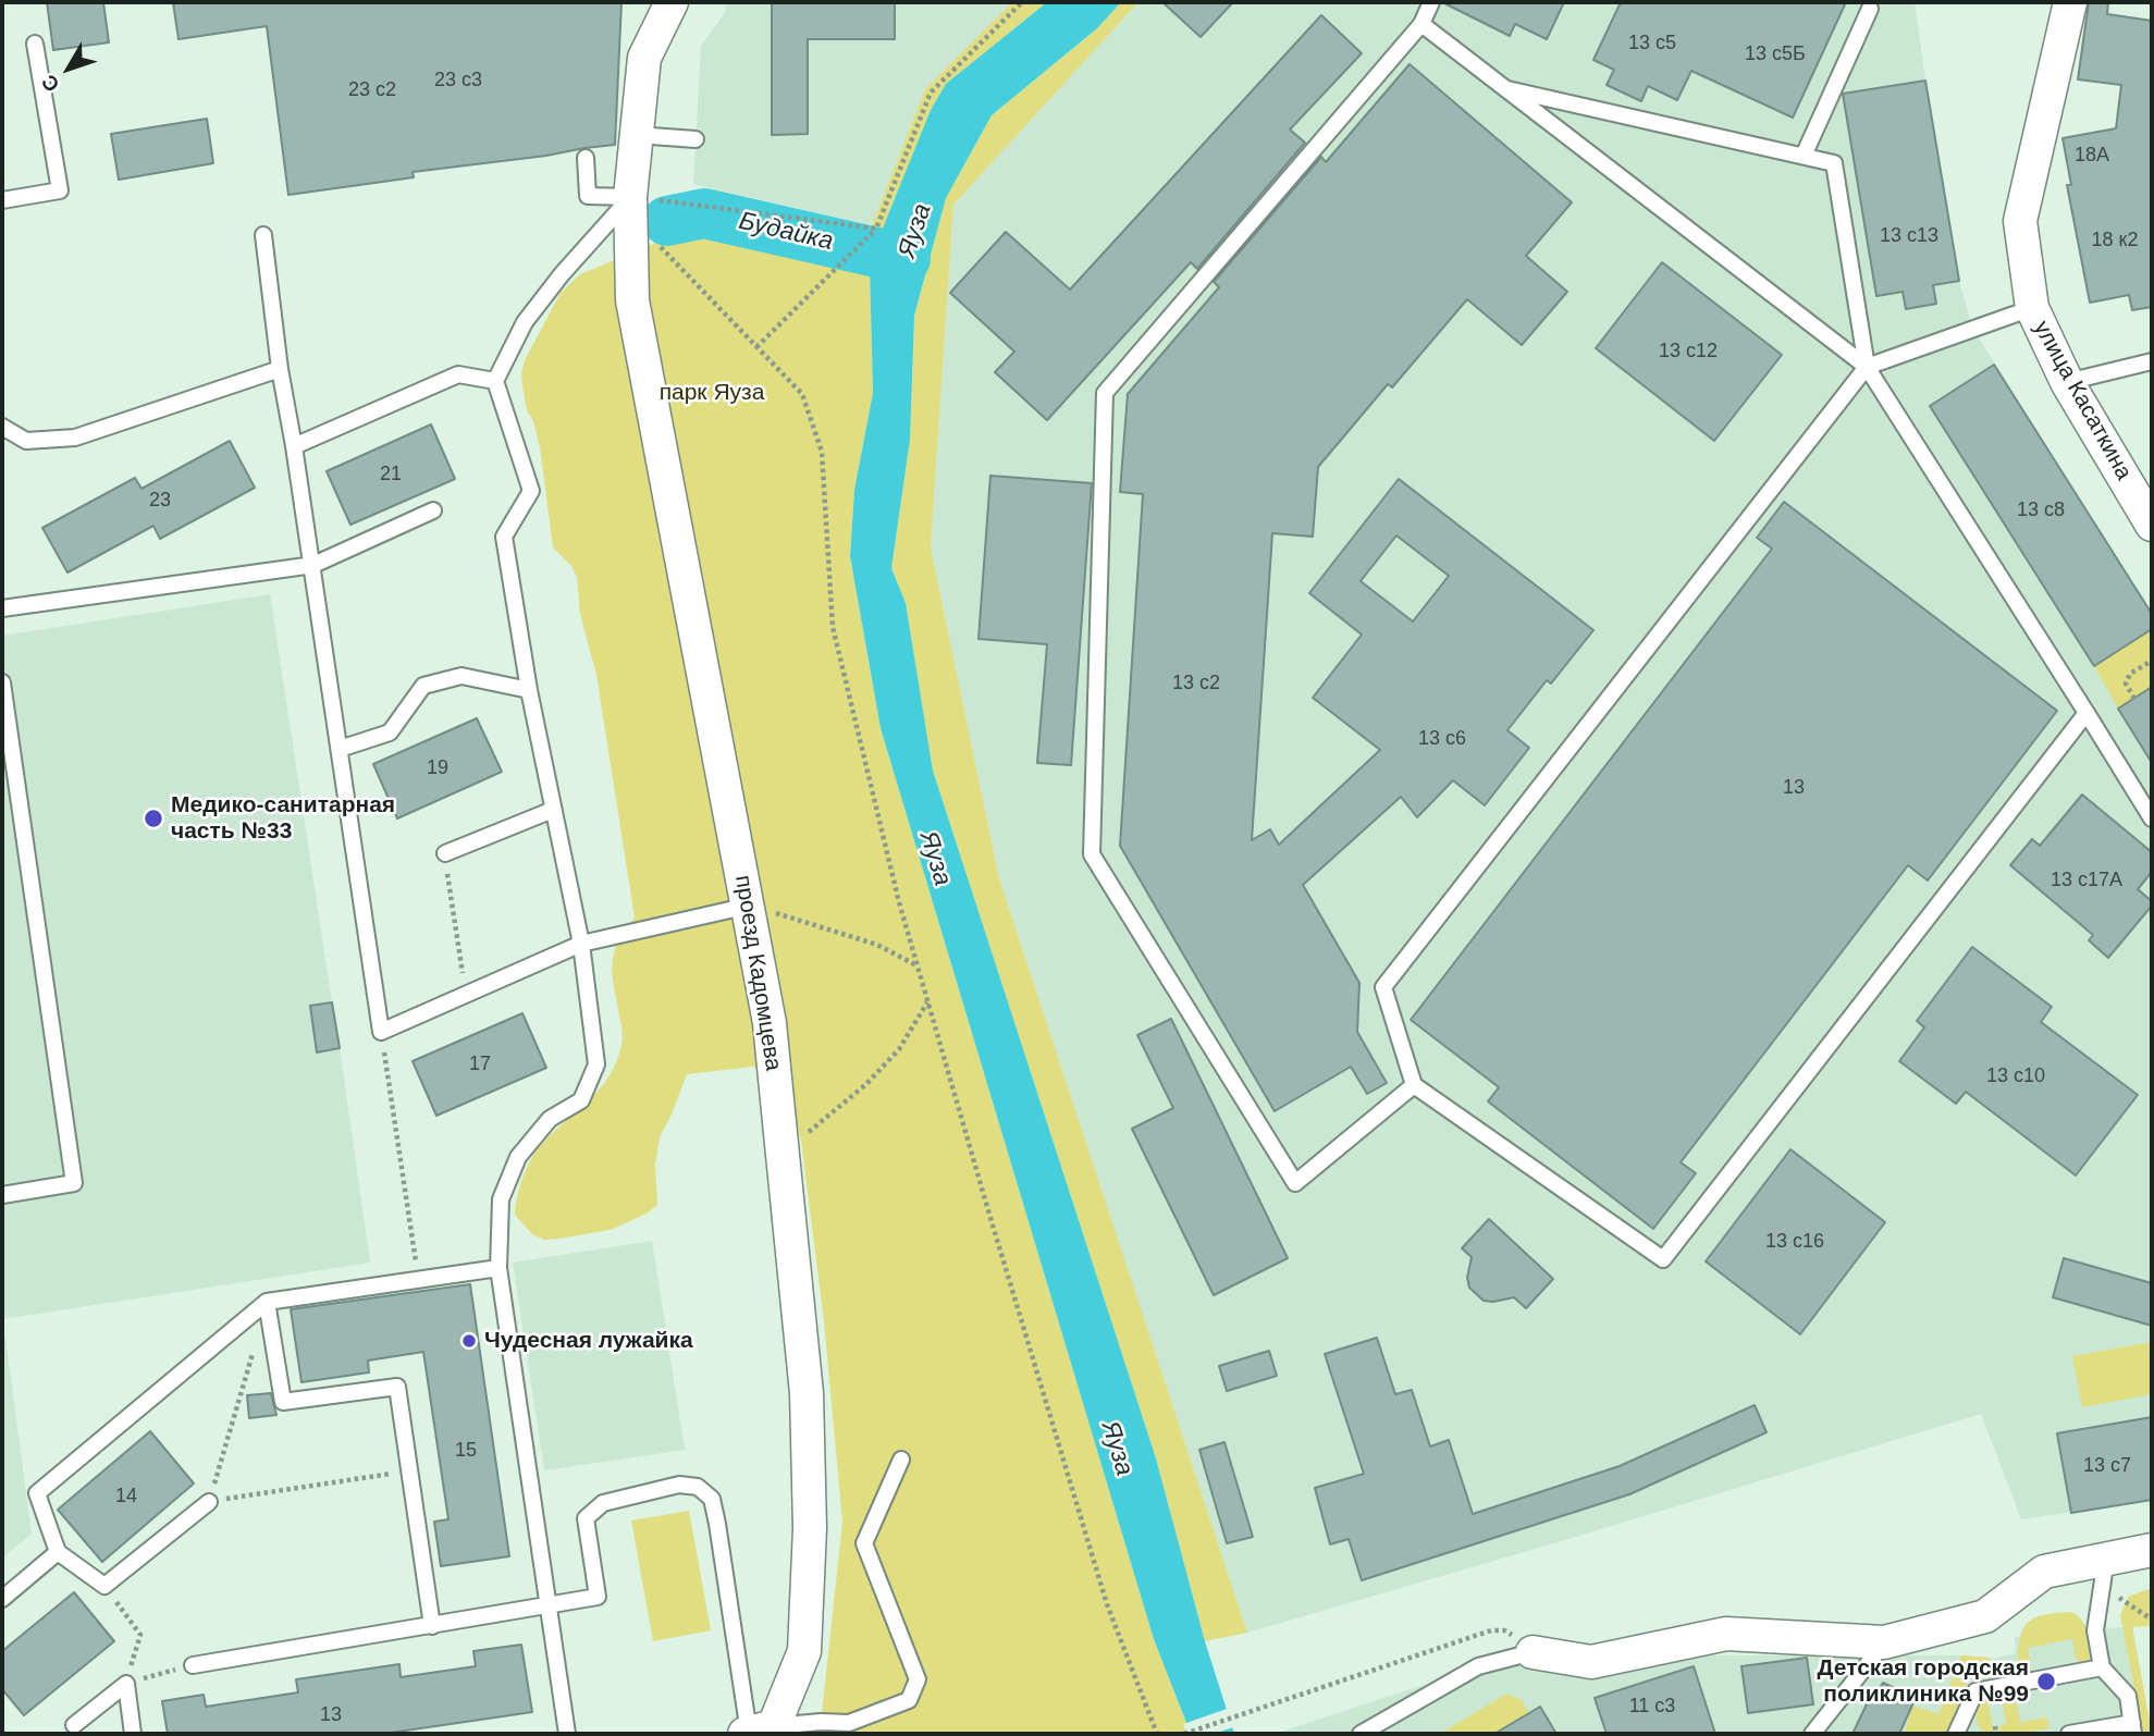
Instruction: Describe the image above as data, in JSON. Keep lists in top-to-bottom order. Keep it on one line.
{"streets":{"street":["улица Касаткина","проезд Кадомцева"]},"water":["Яуза","Будайка"],"parks":["парк Яуза"],"places":["Медико-санитарная часть №33","Чудесная лужайка","Детская городская поликлиника №99"],"house_numbers":["13 с5","13 с5Б","23 с3","23 с2","18А","13 с13","18 к2","13 с12","21","23","13 с8","13 с2","13 с6","19","13","13 с17А","17","13 с10","13 с16","15","13 с7","14","11 с3","13"],"north":"bottom left"}
